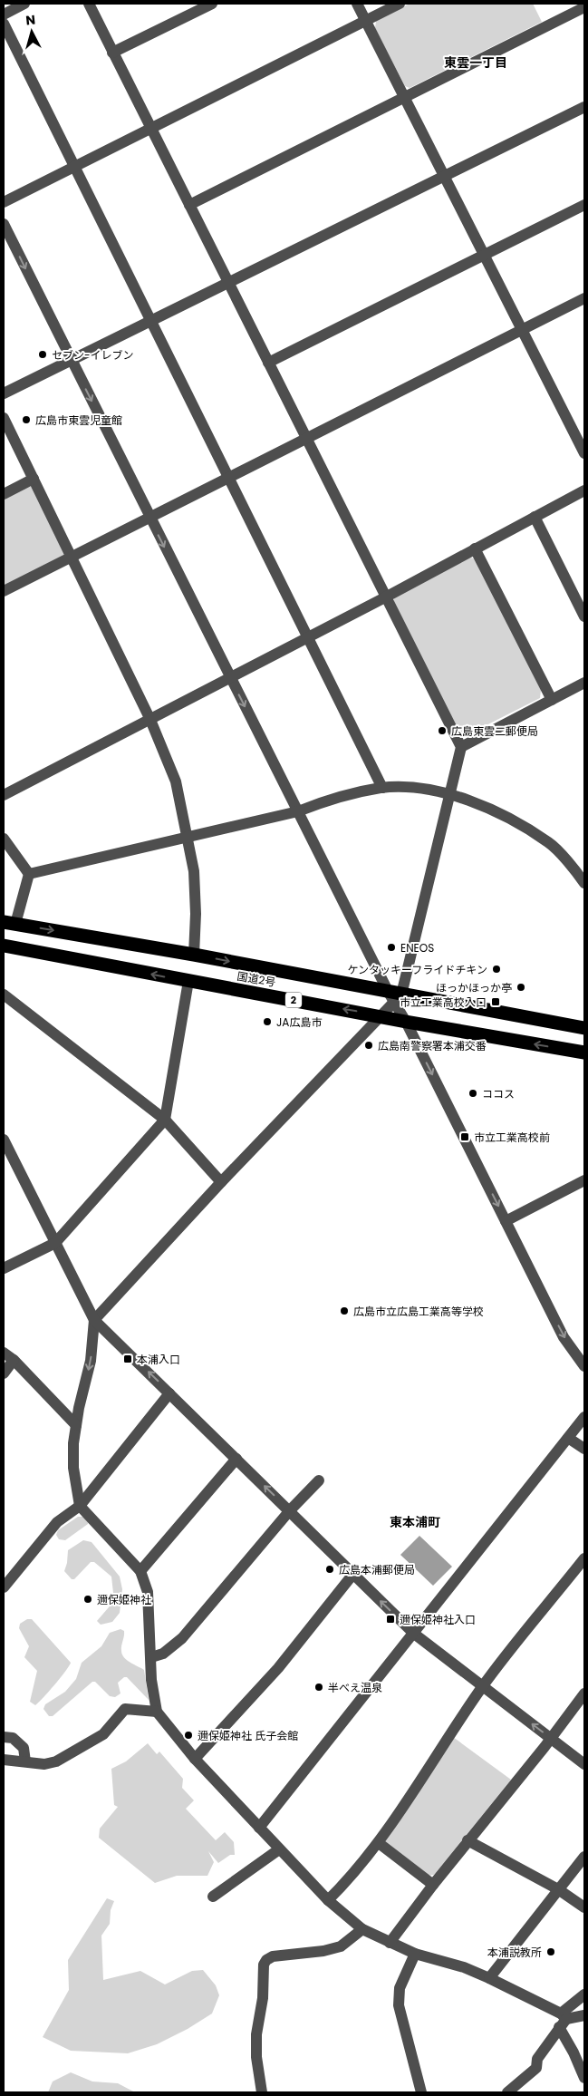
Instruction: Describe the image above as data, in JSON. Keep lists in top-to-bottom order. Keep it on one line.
{"streets":{"highway":["国道2号","2"]},"districts":["東雲一丁目","東本浦町"],"places":{"other":["セブン-イレブン","広島市東雲児童館","広島東雲二郵便局","ENEOS","ケンタッキーフライドチキン","ほっかほっか亭","JA広島市","広島南警察署本浦交番","ココス","広島市立広島工業高等学校","広島本浦郵便局","邇保姫神社","半べえ温泉","邇保姫神社 氏子会館","本浦説教所"],"transit":["市立工業高校入口","市立工業高校前","本浦入口","邇保姫神社入口"]},"north":"top"}
